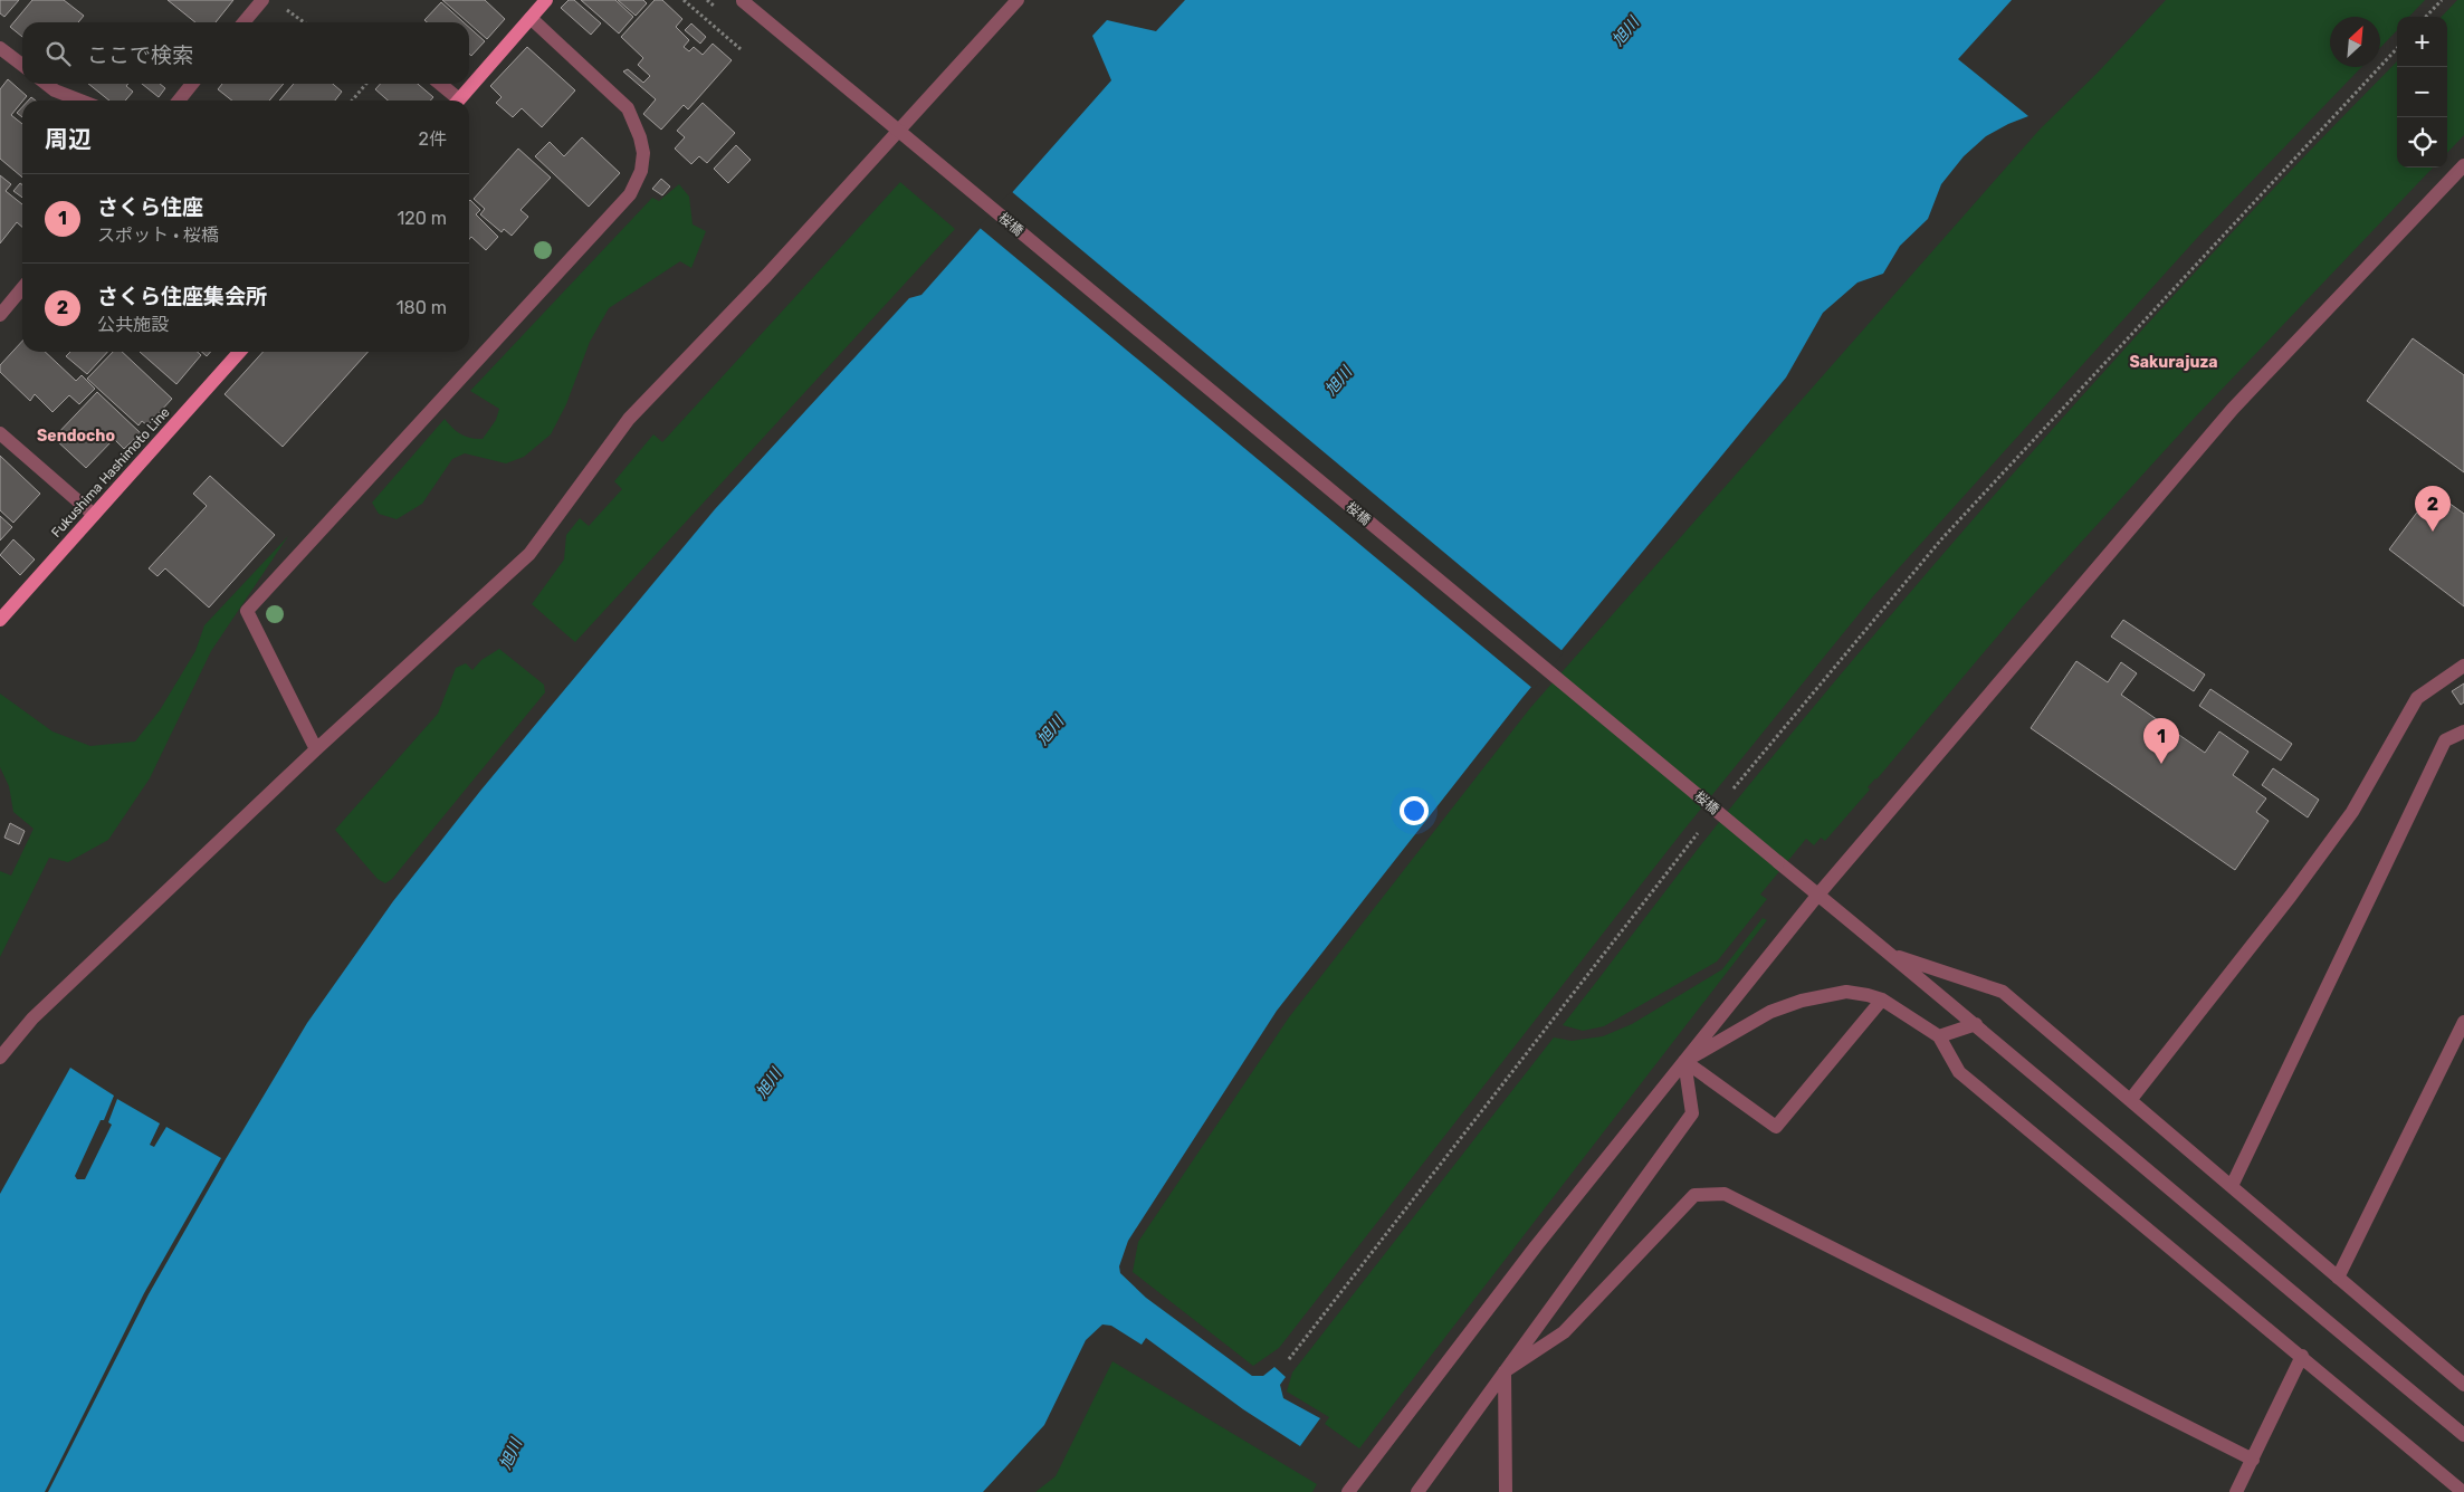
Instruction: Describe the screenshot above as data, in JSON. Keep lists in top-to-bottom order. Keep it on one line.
{"streets":{"main road":["Fukushima Hashimoto Line"],"street":["桜橋"]},"districts":["Sakurajuza","Sendocho"],"water":["旭川"],"north":"top right","page":{"map_buttons":["+","−"],"search":"ここで検索","heading":["周辺","2件"],"list":[{"mark":"1","name":"さくら住座","note":"スポット · 桜橋","value":"120 m"},{"mark":"2","name":"さくら住座集会所","note":"公共施設","value":"180 m"}],"pins":["2","1"]}}
